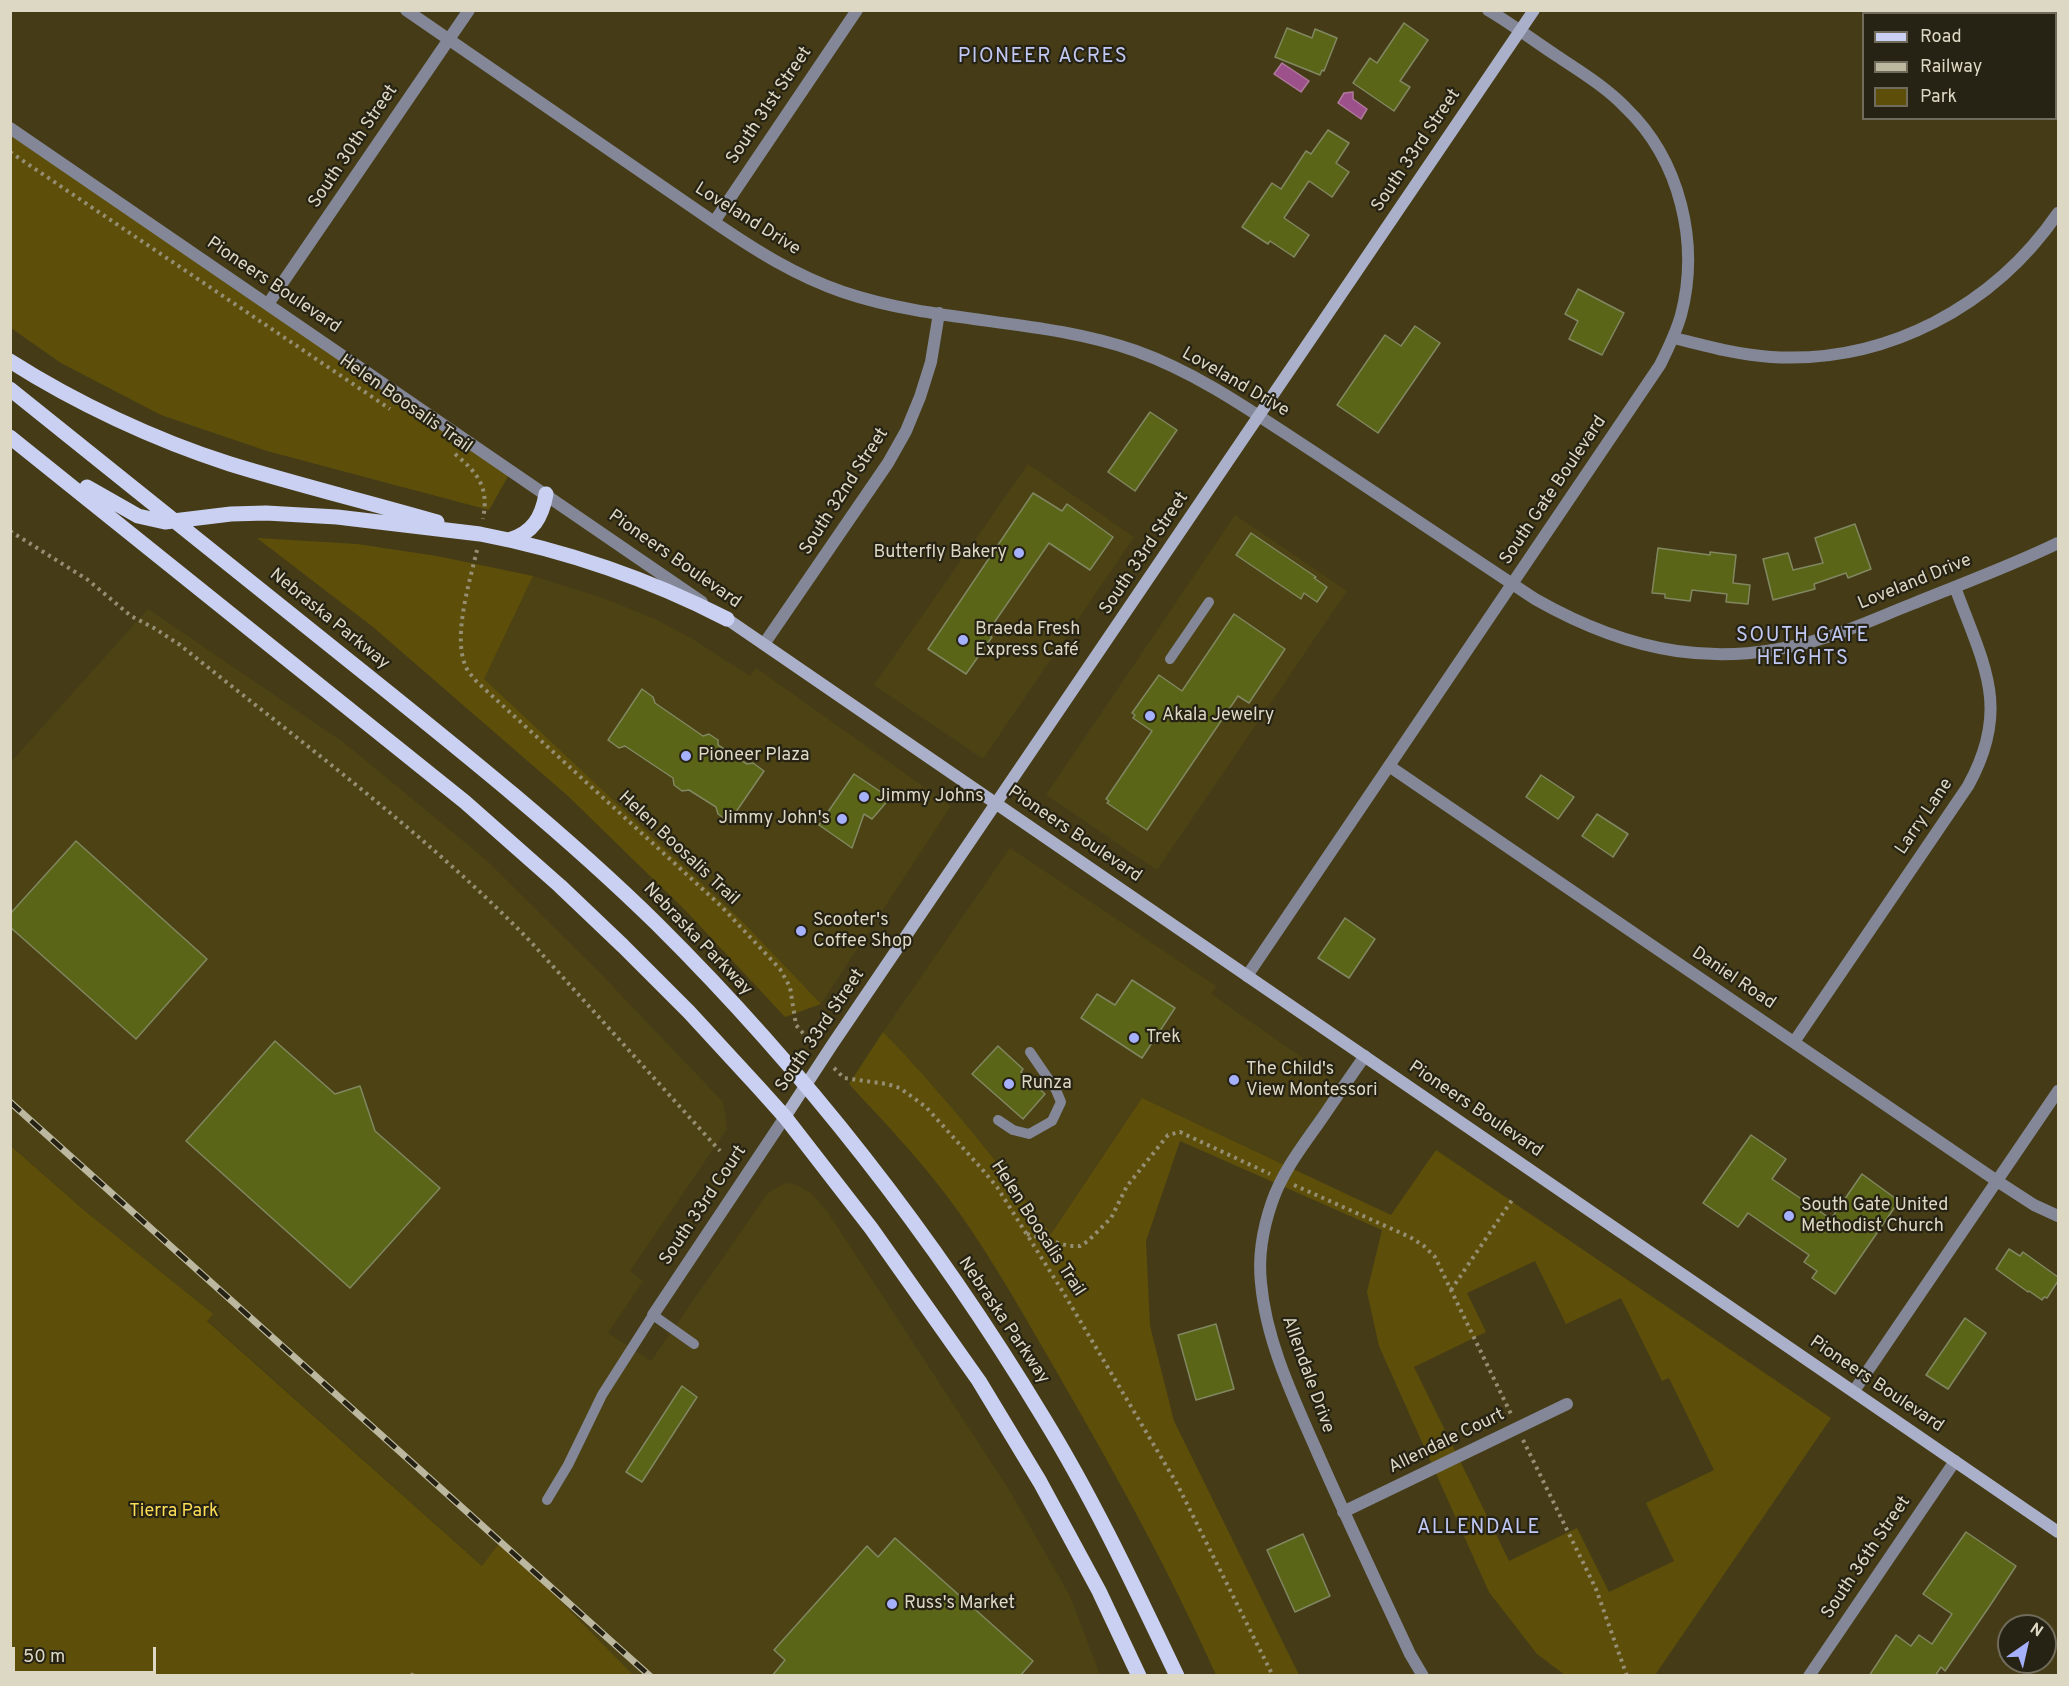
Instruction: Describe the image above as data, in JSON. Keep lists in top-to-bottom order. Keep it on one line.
{"streets":{"main road":["South 33rd Street","Pioneers Boulevard","Nebraska Parkway"],"street":["South 31st Street","South 30th Street","Loveland Drive","South Gate Boulevard","South 32nd Street","Larry Lane","Daniel Road","South 33rd Court","Allendale Drive","Allendale Court","South 36th Street"],"path":["Helen Boosalis Trail"]},"crossings":[["South 31st Street","Loveland Drive"],["South 30th Street","Loveland Drive"],["South 30th Street","Pioneers Boulevard"],["South 33rd Street","Loveland Drive"],["South 33rd Street","Pioneers Boulevard"],["South 33rd Street","Helen Boosalis Trail"],["South 33rd Street","South Gate Boulevard"],["South 33rd Street","Nebraska Parkway"],["South 33rd Street","South 33rd Court"],["Loveland Drive","South Gate Boulevard"],["Loveland Drive","South 32nd Street"],["Loveland Drive","Larry Lane"],["Pioneers Boulevard","South Gate Boulevard"],["Pioneers Boulevard","South 32nd Street"],["Pioneers Boulevard","Allendale Drive"],["Pioneers Boulevard","South 36th Street"],["South Gate Boulevard","Daniel Road"],["Larry Lane","Daniel Road"],["Allendale Drive","Allendale Court"]],"districts":["PIONEER ACRES","SOUTH GATE HEIGHTS","ALLENDALE"],"parks":["Tierra Park"],"places":["Butterfly Bakery","Braeda Fresh Express Café","Akala Jewelry","Pioneer Plaza","Jimmy Johns","Jimmy John's","Scooter's Coffee Shop","Trek","The Child's View Montessori","Runza","South Gate United Methodist Church","Russ's Market"],"legend":["Road","Railway","Park"],"scale_bar":"50 m","north":"top right"}
